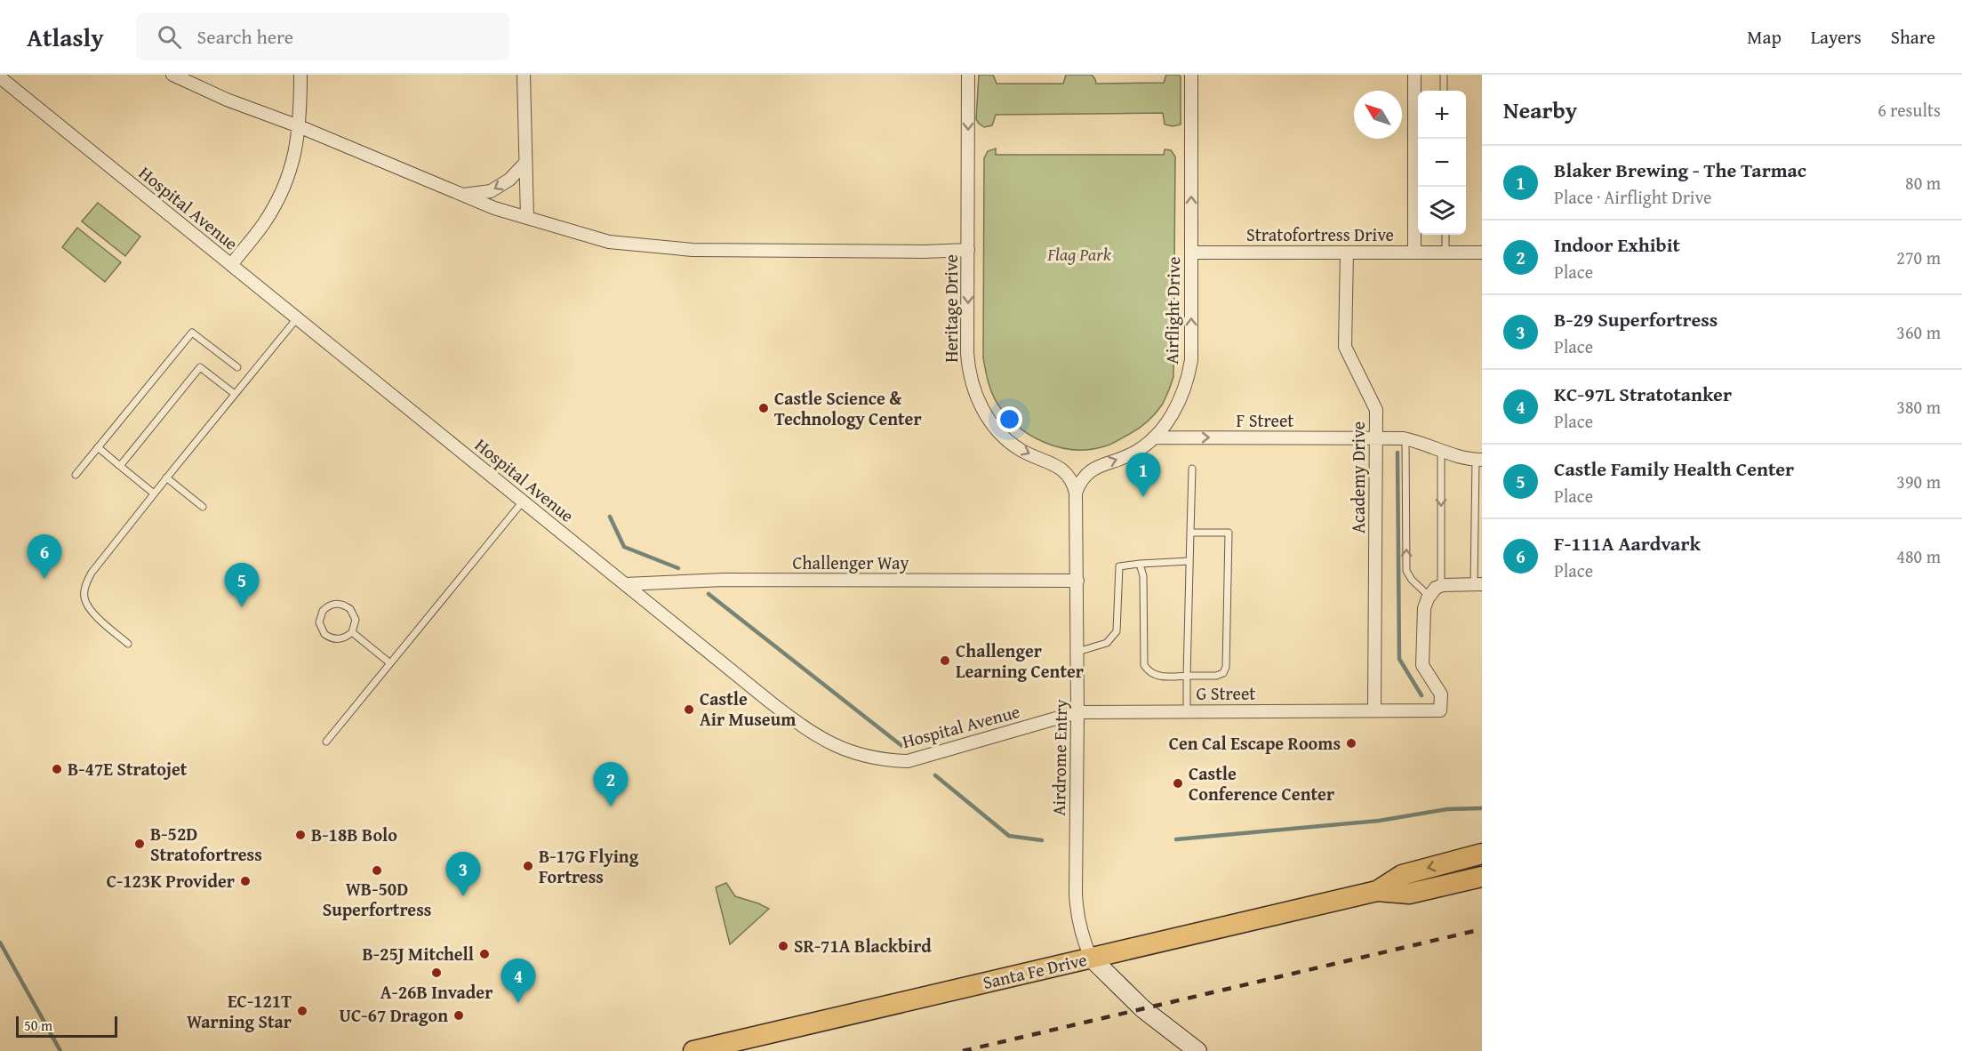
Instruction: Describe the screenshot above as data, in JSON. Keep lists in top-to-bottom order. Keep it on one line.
{"streets":{"main road":["Santa Fe Drive"],"street":["Hospital Avenue","Stratofortress Drive","Heritage Drive","Airflight Drive","F Street","Academy Drive","Challenger Way","G Street","Airdrome Entry"]},"crossings":[["Hospital Avenue","Challenger Way"],["Hospital Avenue","G Street"],["Hospital Avenue","Airdrome Entry"],["Stratofortress Drive","Airflight Drive"],["Stratofortress Drive","Academy Drive"],["Heritage Drive","Airflight Drive"],["Heritage Drive","Airdrome Entry"],["Airflight Drive","F Street"],["Airflight Drive","Airdrome Entry"],["F Street","Academy Drive"],["Academy Drive","G Street"],["Challenger Way","Airdrome Entry"],["G Street","Airdrome Entry"],["Airdrome Entry","Santa Fe Drive"]],"one_way":["Heritage Drive","Airflight Drive","F Street"],"parks":["Flag Park"],"places":["Castle Science & Technology Center","Challenger Learning Center","Castle Air Museum","Cen Cal Escape Rooms","B-47E Stratojet","Castle Conference Center","B-18B Bolo","B-52D Stratofortress","B-17G Flying Fortress","WB-50D Superfortress","C-123K Provider","SR-71A Blackbird","B-25J Mitchell","A-26B Invader","EC-121T Warning Star","UC-67 Dragon"],"scale_bar":"50 m","north":"top left","page":{"header":"Atlasly","search":"Search here","nav":["Map","Layers","Share"],"heading":["Nearby","6 results"],"map_buttons":["+","−"],"list":[{"mark":"1","name":"Blaker Brewing - The Tarmac","note":"Place · Airflight Drive","value":"80 m"},{"mark":"2","name":"Indoor Exhibit","note":"Place","value":"270 m"},{"mark":"3","name":"B-29 Superfortress","note":"Place","value":"360 m"},{"mark":"4","name":"KC-97L Stratotanker","note":"Place","value":"380 m"},{"mark":"5","name":"Castle Family Health Center","note":"Place","value":"390 m"},{"mark":"6","name":"F-111A Aardvark","note":"Place","value":"480 m"}],"pins":["1","6","5","2","3","4"],"scale":"50 m"}}
